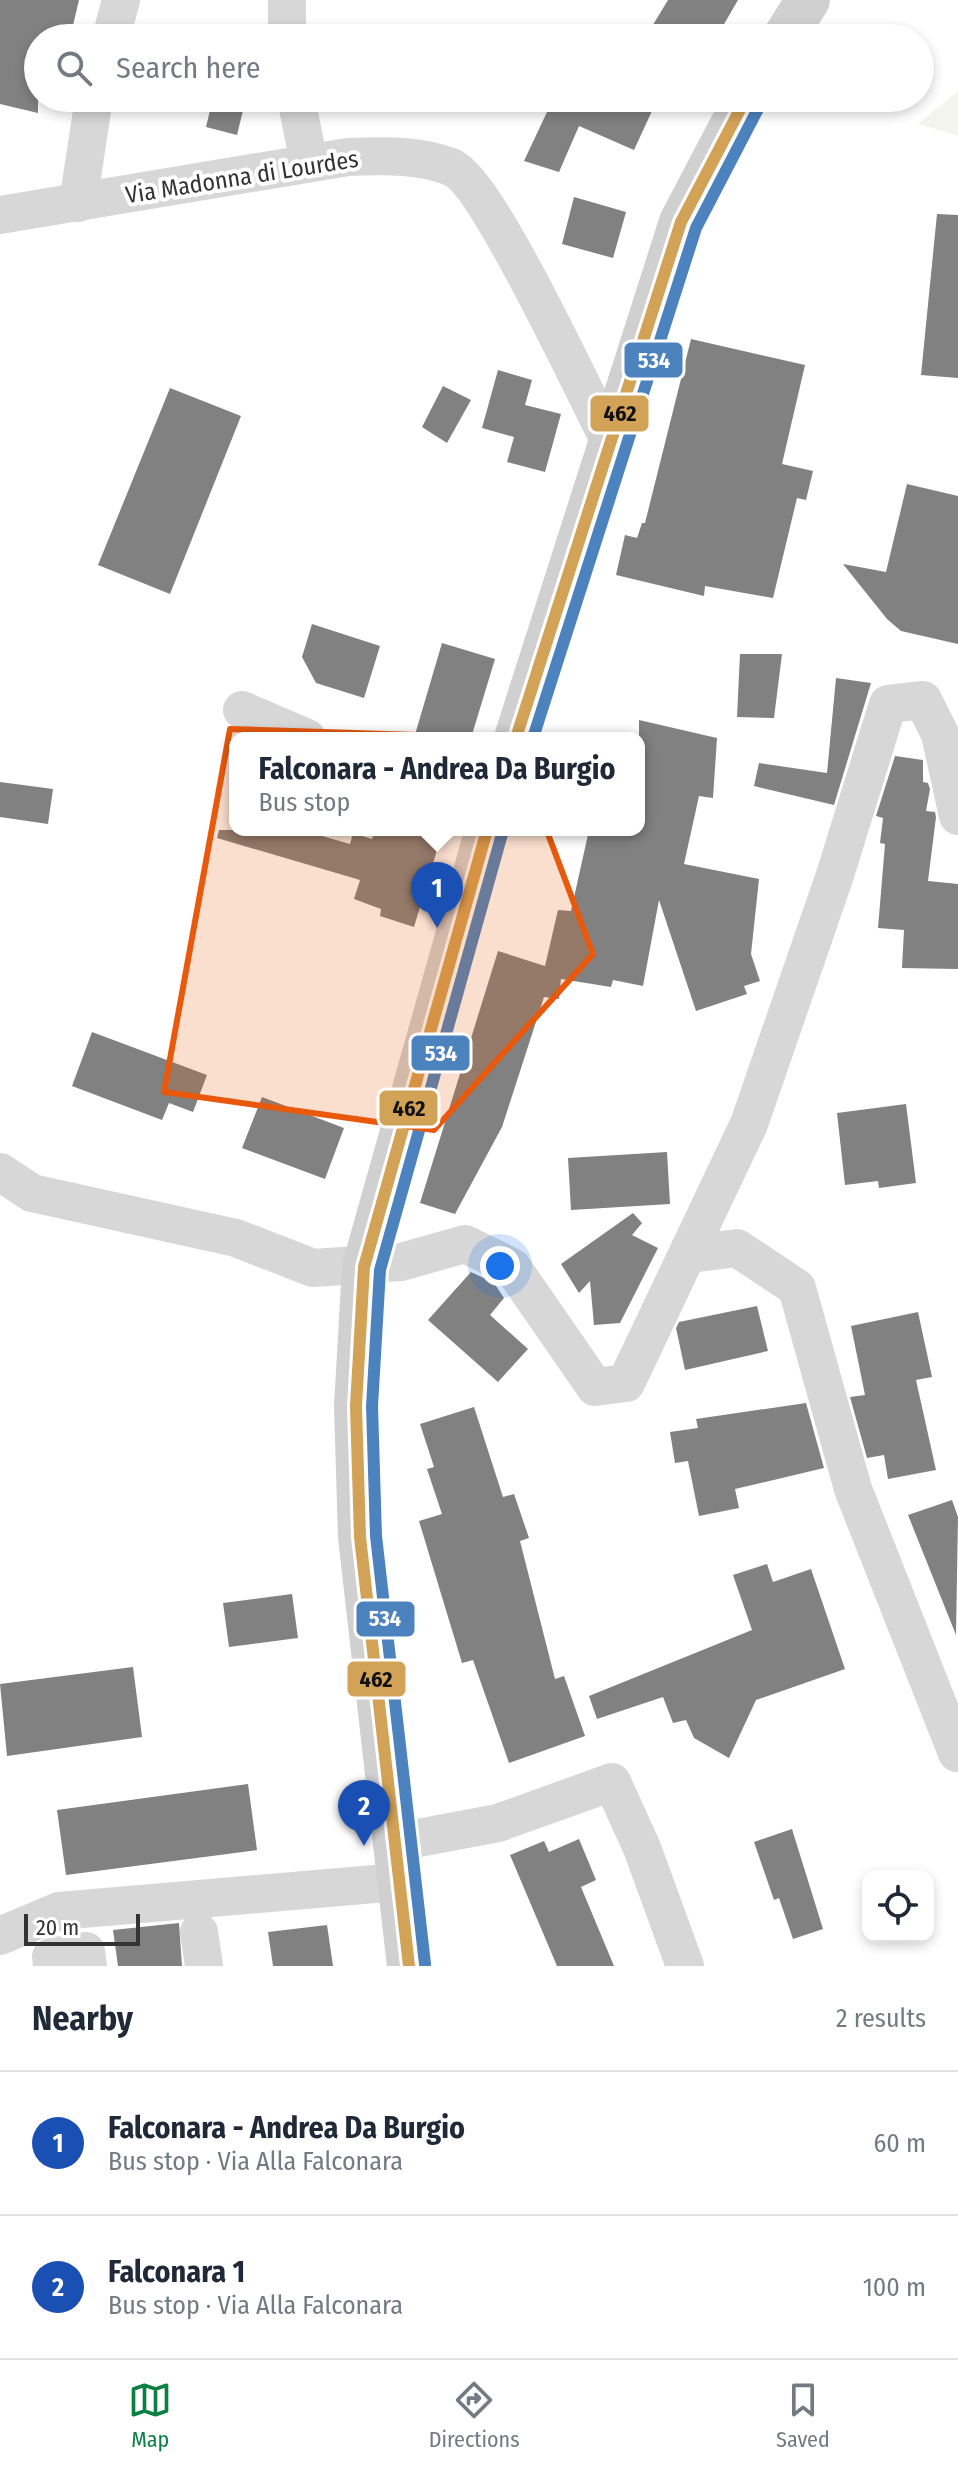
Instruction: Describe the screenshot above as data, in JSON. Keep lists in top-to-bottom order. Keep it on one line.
{"streets":{"street":["Via Madonna di Lourdes"]},"lines":["transit line 462","transit line 534"],"scale_bar":"20 m","page":{"search":"Search here","popup":["Falconara - Andrea Da Burgio","Bus stop"],"pins":["1","2"],"scale":"20 m","heading":["Nearby","2 results"],"list":[{"mark":"1","name":"Falconara - Andrea Da Burgio","note":"Bus stop · Via Alla Falconara","value":"60 m"},{"mark":"2","name":"Falconara 1","note":"Bus stop · Via Alla Falconara","value":"100 m"}],"nav":["Map","Directions","Saved"]}}
